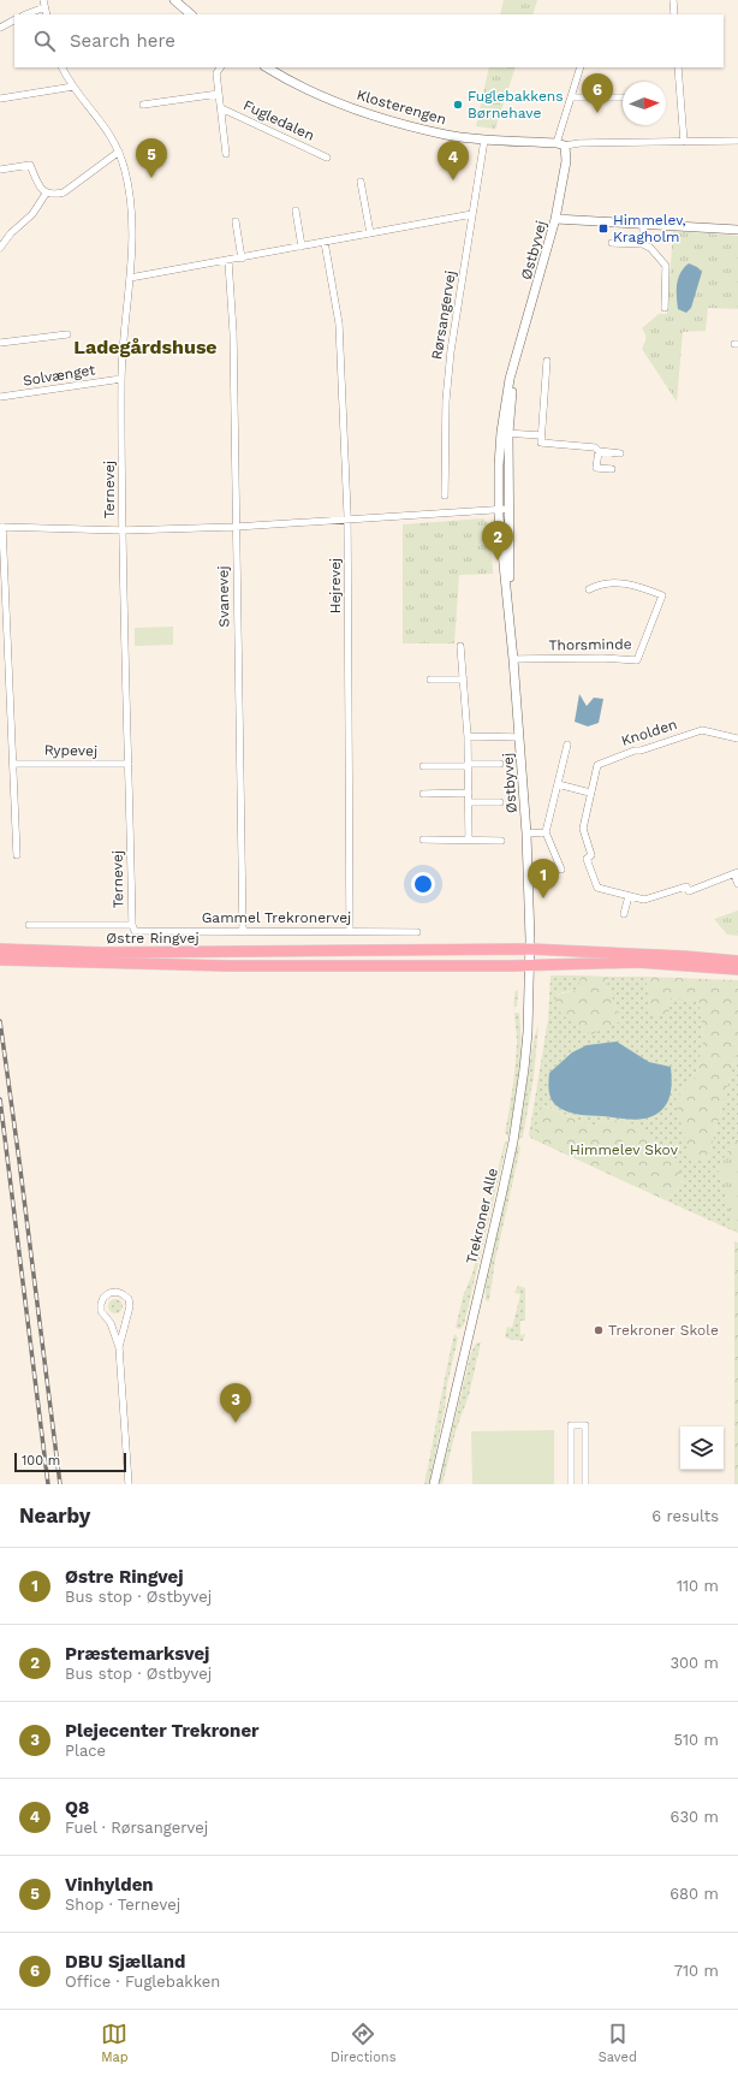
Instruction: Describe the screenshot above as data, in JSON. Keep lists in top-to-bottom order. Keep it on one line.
{"streets":{"main road":["Østre Ringvej"],"street":["Klosterengen","Fugledalen","Østbyvej","Rørsangervej","Solvænget","Ternevej","Hejrevej","Svanevej","Thorsminde","Knolden","Rypevej","Gammel Trekronervej","Trekroner Alle"]},"crossings":[["Klosterengen","Østbyvej"],["Klosterengen","Rørsangervej"],["Østbyvej","Thorsminde"],["Østbyvej","Østre Ringvej"],["Østbyvej","Trekroner Alle"],["Solvænget","Ternevej"],["Ternevej","Rypevej"],["Ternevej","Gammel Trekronervej"],["Hejrevej","Gammel Trekronervej"],["Svanevej","Gammel Trekronervej"],["Østre Ringvej","Trekroner Alle"]],"districts":["Ladegårdshuse"],"parks":["Himmelev Skov"],"places":{"other":["Fuglebakkens Børnehave","Trekroner Skole"],"transit":["Himmelev, Kragholm"]},"scale_bar":"100 m","north":"right","page":{"search":"Search here","pins":["6","5","4","2","1","3"],"scale":"100 m","heading":["Nearby","6 results"],"list":[{"mark":"1","name":"Østre Ringvej","note":"Bus stop · Østbyvej","value":"110 m"},{"mark":"2","name":"Præstemarksvej","note":"Bus stop · Østbyvej","value":"300 m"},{"mark":"3","name":"Plejecenter Trekroner","note":"Place","value":"510 m"},{"mark":"4","name":"Q8","note":"Fuel · Rørsangervej","value":"630 m"},{"mark":"5","name":"Vinhylden","note":"Shop · Ternevej","value":"680 m"},{"mark":"6","name":"DBU Sjælland","note":"Office · Fuglebakken","value":"710 m"}],"nav":["Map","Directions","Saved"]}}
